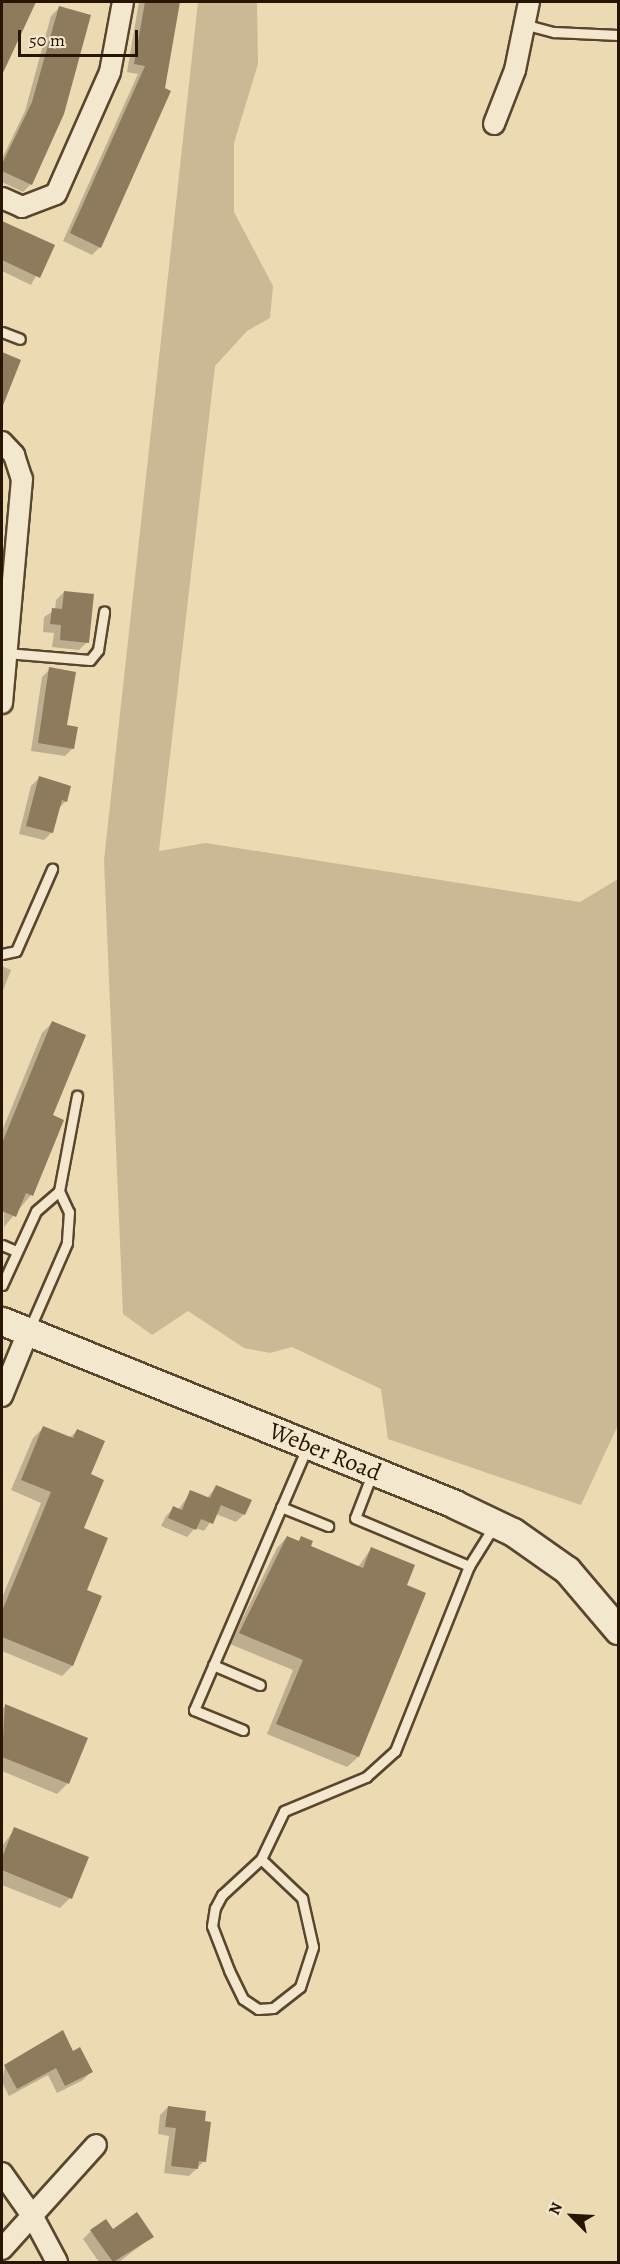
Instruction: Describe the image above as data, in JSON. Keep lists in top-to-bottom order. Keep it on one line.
{"streets":{"main road":["Weber Road"]},"scale_bar":"50 m","north":"top left"}
